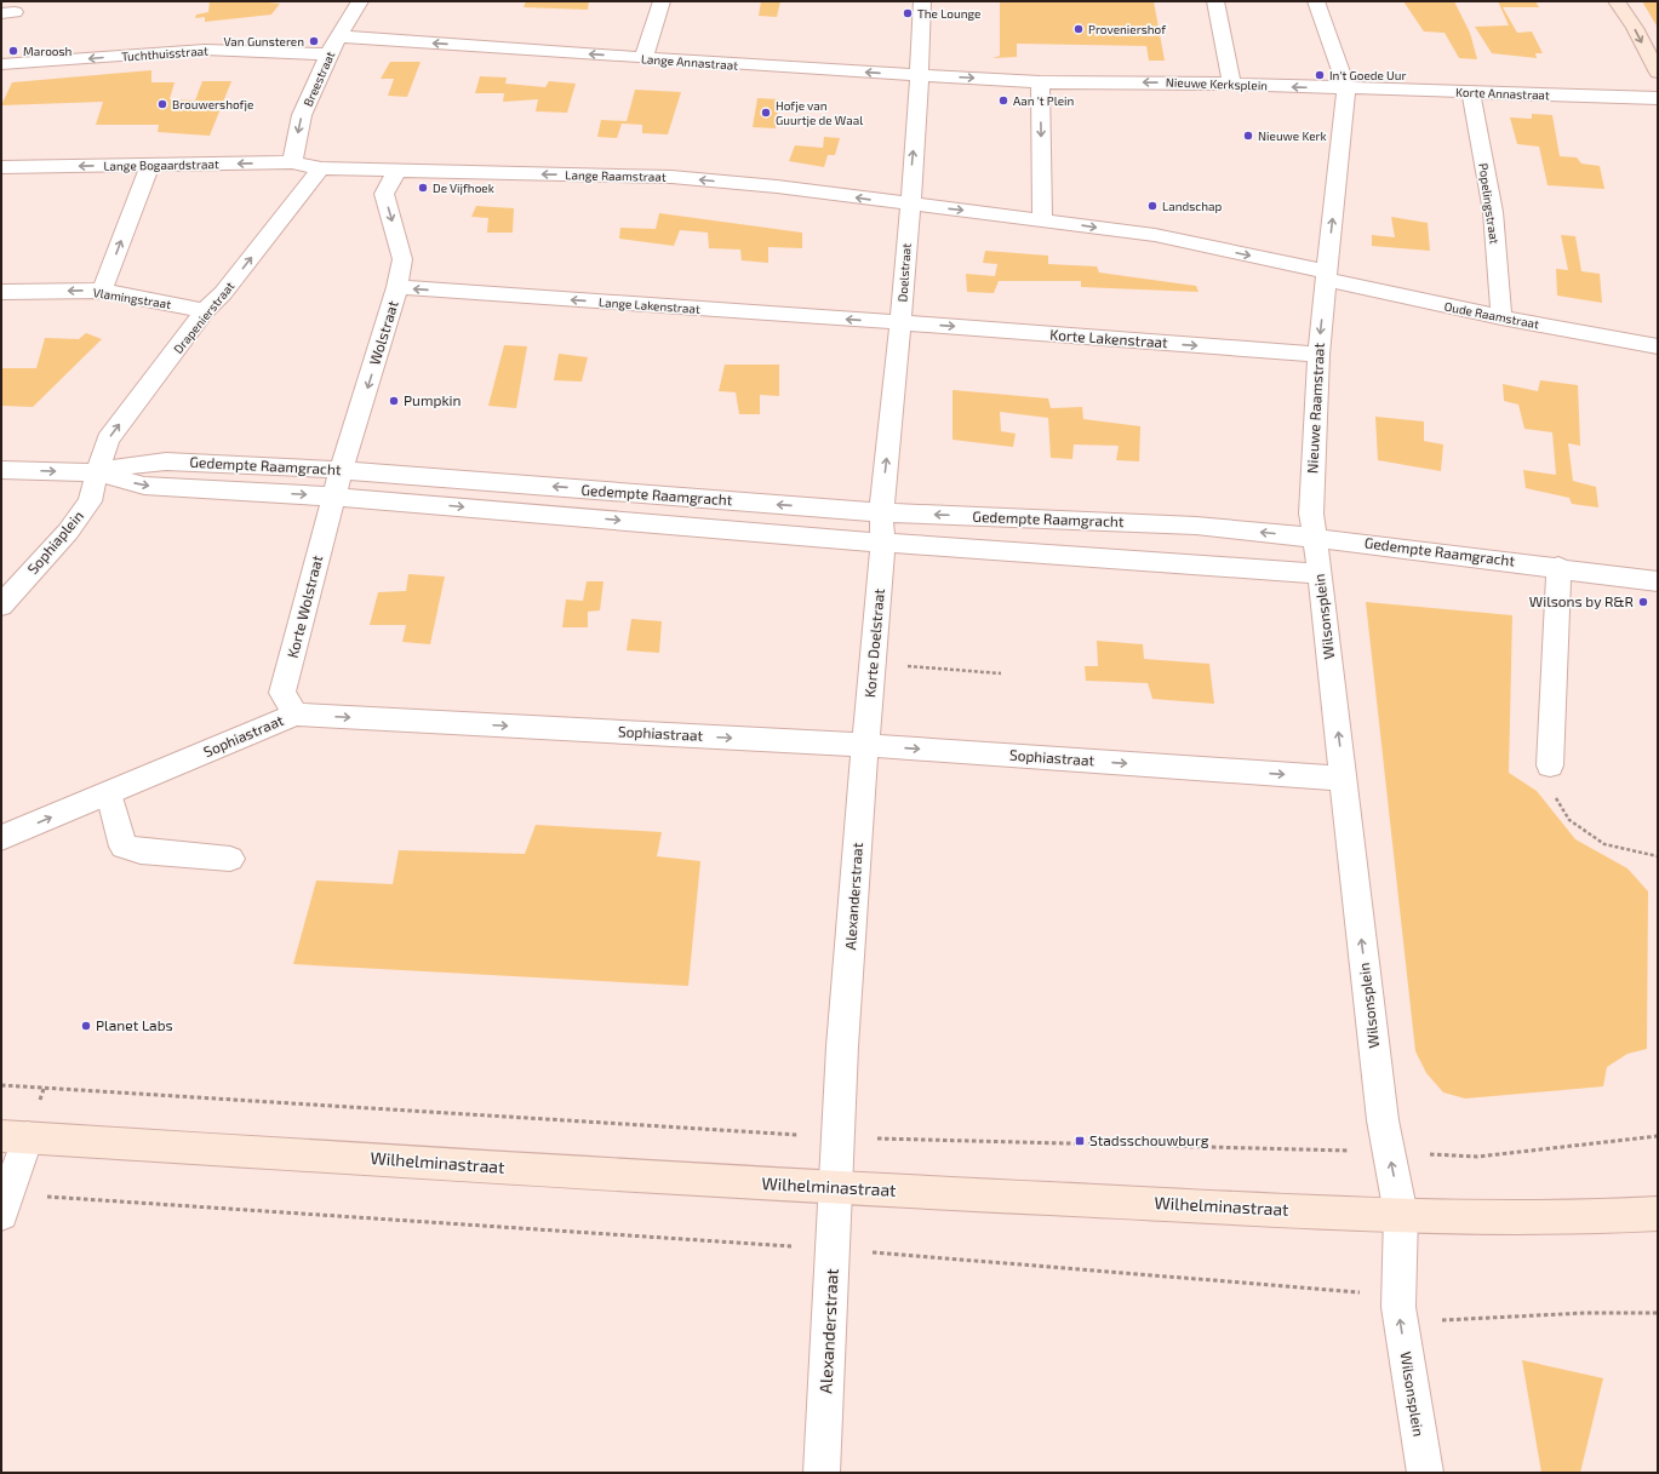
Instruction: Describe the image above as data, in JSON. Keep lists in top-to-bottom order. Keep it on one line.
{"streets":{"main road":["Wilhelminastraat"],"street":["Tuchthuisstraat","Lange Annastraat","Breestraat","Nieuwe Kerksplein","Korte Annastraat","Lange Bogaardstraat","Lange Raamstraat","Popelingstraat","Doelstraat","Vlamingstraat","Lange Lakenstraat","Oude Raamstraat","Drapenierstraat","Wolstraat","Korte Lakenstraat","Nieuwe Raamstraat","Gedempte Raamgracht","Sophiaplein","Korte Wolstraat","Wilsonsplein","Korte Doelstraat","Sophiastraat","Alexanderstraat"]},"crossings":[["Tuchthuisstraat","Breestraat"],["Lange Annastraat","Breestraat"],["Lange Annastraat","Nieuwe Kerksplein"],["Lange Annastraat","Doelstraat"],["Breestraat","Lange Bogaardstraat"],["Nieuwe Kerksplein","Korte Annastraat"],["Korte Annastraat","Popelingstraat"],["Lange Bogaardstraat","Lange Raamstraat"],["Lange Bogaardstraat","Drapenierstraat"],["Lange Raamstraat","Doelstraat"],["Lange Raamstraat","Drapenierstraat"],["Lange Raamstraat","Wolstraat"],["Popelingstraat","Oude Raamstraat"],["Doelstraat","Lange Lakenstraat"],["Doelstraat","Korte Lakenstraat"],["Doelstraat","Gedempte Raamgracht"],["Doelstraat","Korte Doelstraat"],["Vlamingstraat","Drapenierstraat"],["Lange Lakenstraat","Wolstraat"],["Lange Lakenstraat","Korte Lakenstraat"],["Oude Raamstraat","Nieuwe Raamstraat"],["Drapenierstraat","Gedempte Raamgracht"],["Drapenierstraat","Sophiaplein"],["Wolstraat","Gedempte Raamgracht"],["Wolstraat","Korte Wolstraat"],["Korte Lakenstraat","Nieuwe Raamstraat"],["Nieuwe Raamstraat","Gedempte Raamgracht"],["Nieuwe Raamstraat","Wilsonsplein"],["Gedempte Raamgracht","Sophiaplein"],["Gedempte Raamgracht","Korte Wolstraat"],["Gedempte Raamgracht","Wilsonsplein"],["Gedempte Raamgracht","Korte Doelstraat"],["Korte Wolstraat","Sophiastraat"],["Wilsonsplein","Sophiastraat"],["Wilsonsplein","Wilhelminastraat"],["Korte Doelstraat","Sophiastraat"],["Korte Doelstraat","Alexanderstraat"],["Sophiastraat","Alexanderstraat"],["Alexanderstraat","Wilhelminastraat"]],"one_way":["Tuchthuisstraat","Breestraat","Lange Bogaardstraat","Lange Raamstraat","Lange Lakenstraat","Wolstraat","Wilsonsplein","Sophiastraat"],"places":{"other":["The Lounge","Proveniershof","Van Gunsteren","Maroosh","In't Goede Uur","Aan 't Plein","Brouwershofje","Hofje van Guurtje de Waal","Nieuwe Kerk","De Vijfhoek","Landschap","Pumpkin","Wilsons by R&R","Planet Labs"],"transit":["Stadsschouwburg"]}}
